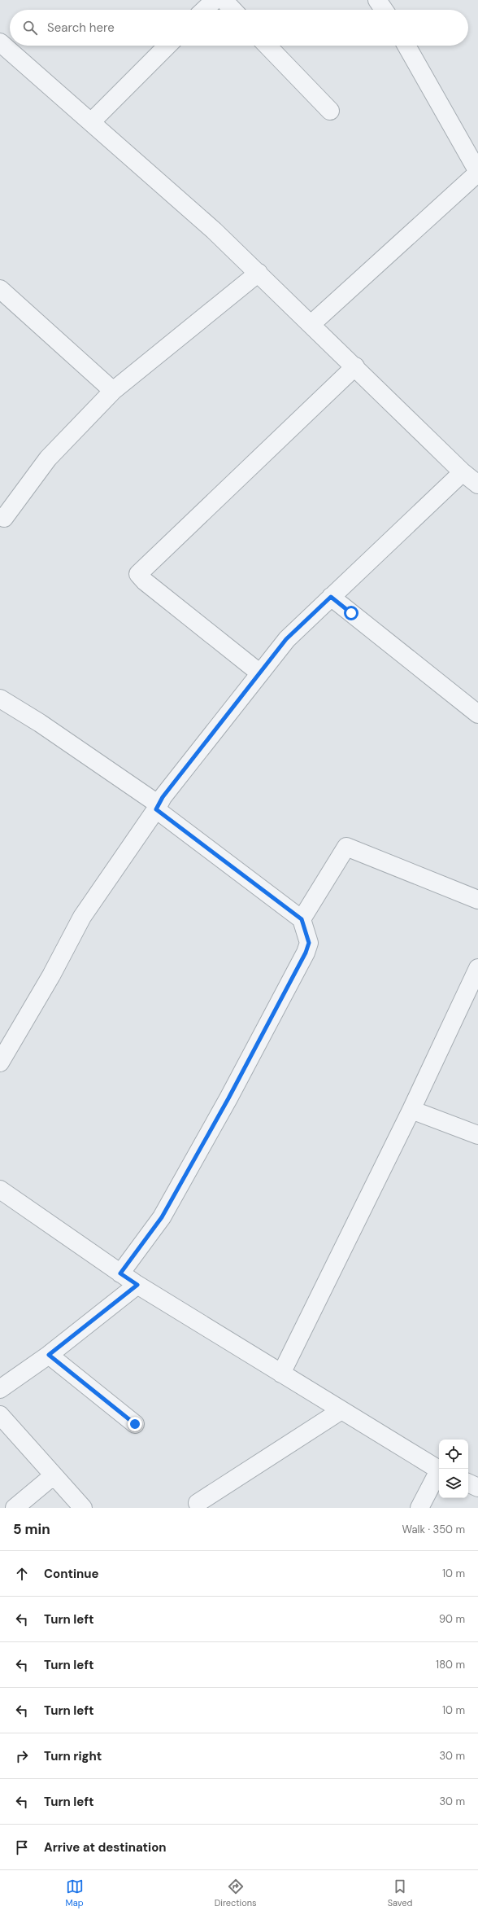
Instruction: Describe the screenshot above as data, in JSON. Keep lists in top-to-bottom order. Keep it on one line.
{"page":{"search":"Search here","heading":["5 min","Walk · 350 m"],"list":[["Continue","10 m"],["Turn left","90 m"],["Turn left","180 m"],["Turn left","10 m"],["Turn right","30 m"],["Turn left","30 m"],"Arrive at destination"],"nav":["Map","Directions","Saved"]}}
